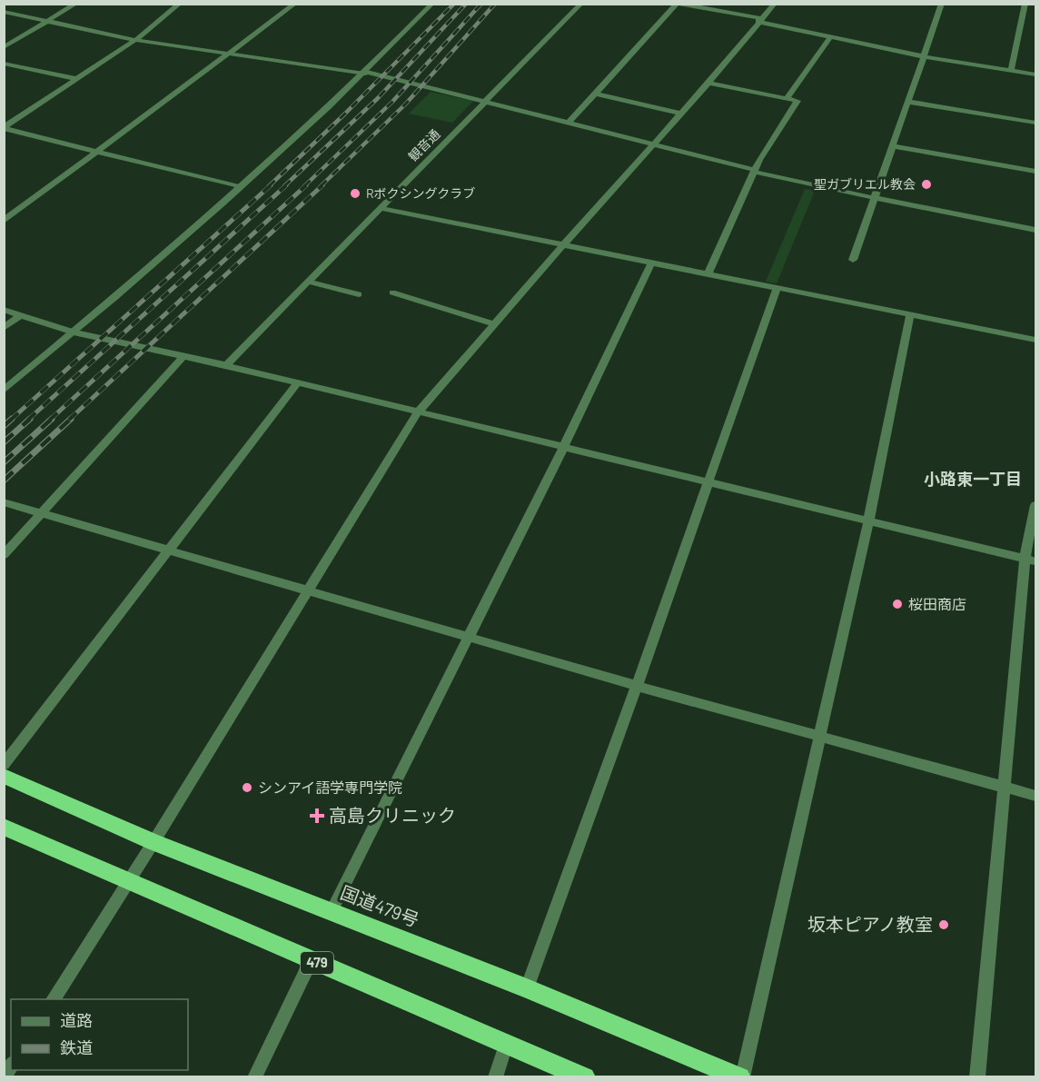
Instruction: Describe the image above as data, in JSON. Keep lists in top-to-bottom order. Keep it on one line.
{"streets":{"highway":["国道479号","479"],"street":["観音通"]},"districts":["小路東一丁目"],"places":{"other":["聖ガブリエル教会","Rボクシングクラブ","桜田商店","シンアイ語学専門学院","坂本ピアノ教室"],"health":["高島クリニック"]},"legend":["道路","鉄道"]}
